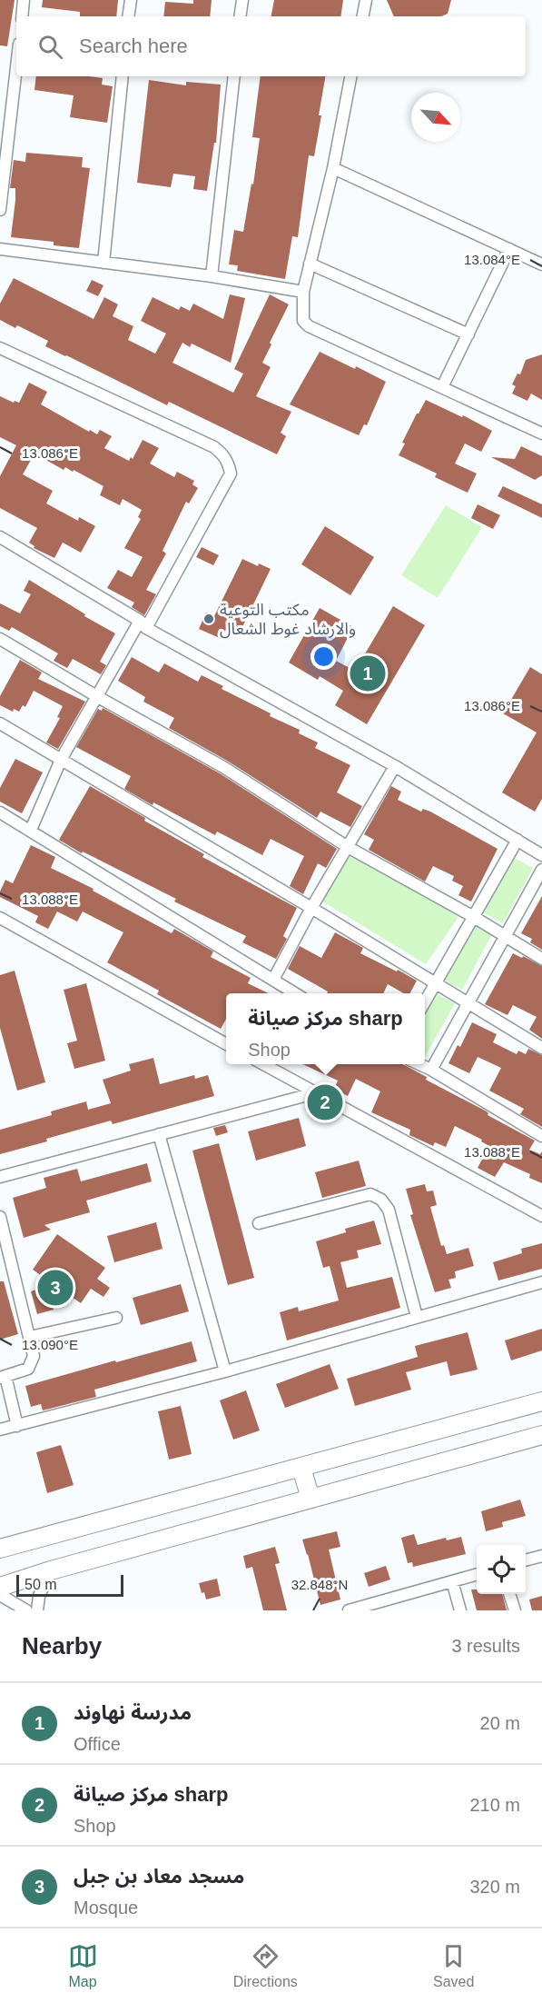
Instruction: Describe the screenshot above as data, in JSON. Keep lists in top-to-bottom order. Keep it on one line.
{"places":["مكتب التوعية والارشاد غوط الشعال"],"scale_bar":"50 m","north":"bottom right","page":{"search":"Search here","pins":["1","2","3"],"popup":["مركز صيانة sharp","Shop"],"scale":"50 m","heading":["Nearby","3 results"],"list":[{"mark":"1","name":"مدرسة نهاوند","note":"Office","value":"20 m"},{"mark":"2","name":"مركز صيانة sharp","note":"Shop","value":"210 m"},{"mark":"3","name":"مسجد معاد بن جبل","note":"Mosque","value":"320 m"}],"nav":["Map","Directions","Saved"]},"coordinates":["13.084°E","13.086°E","13.088°E","13.090°E","32.848°N"]}
